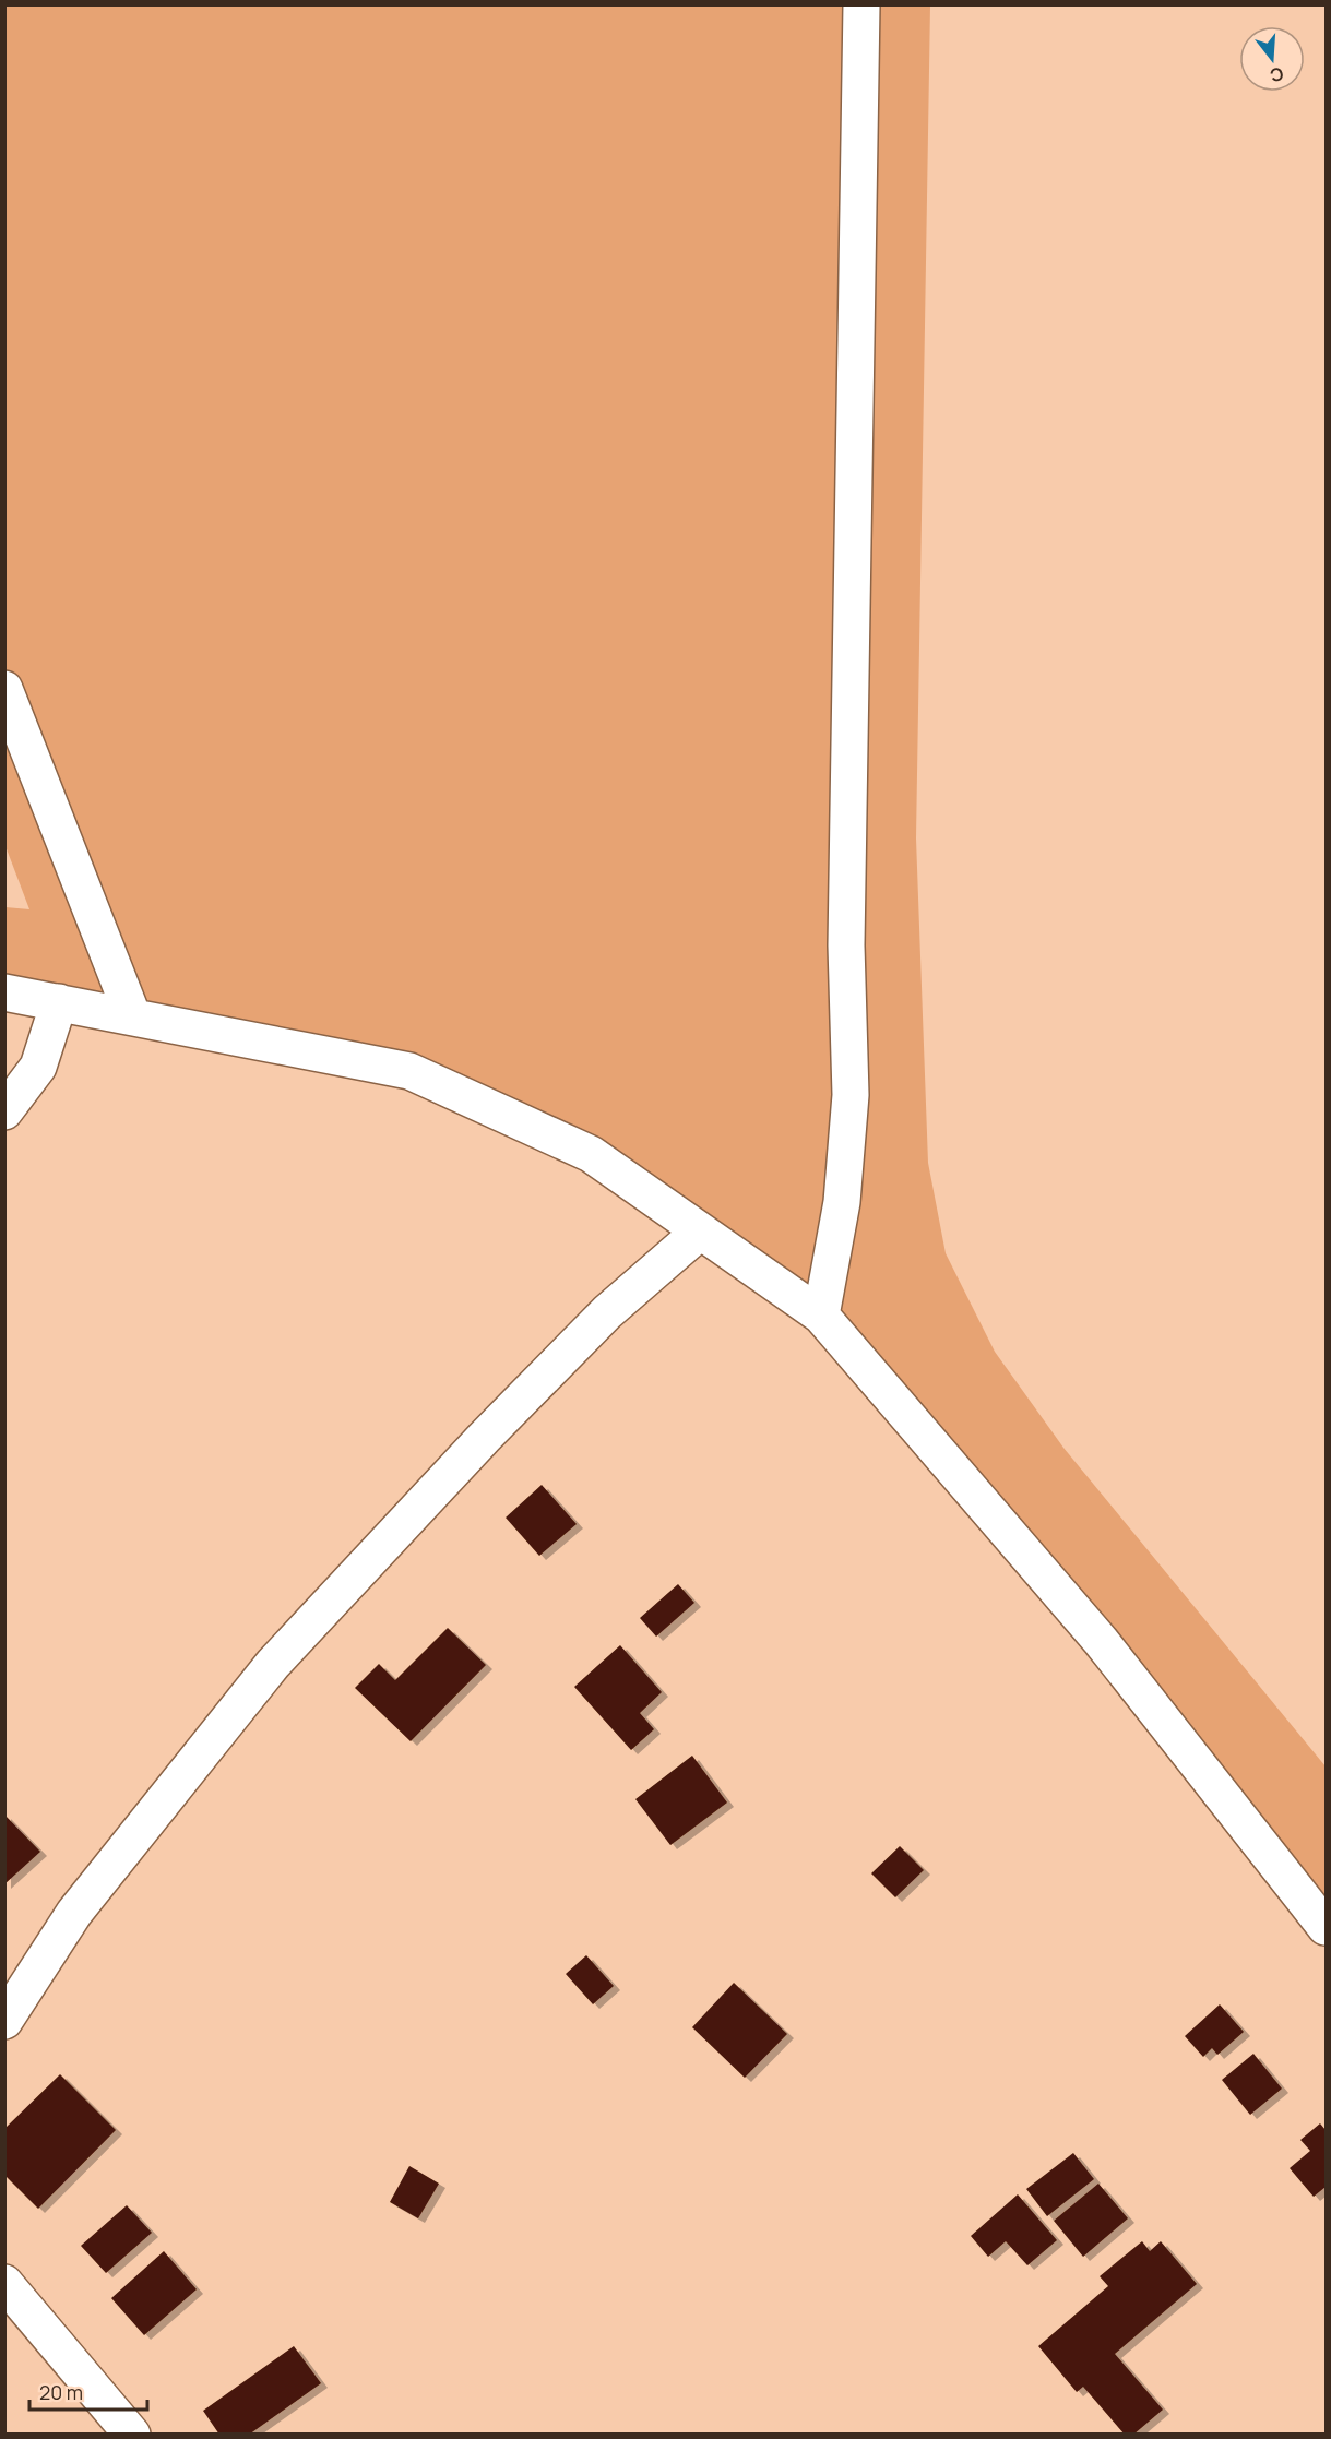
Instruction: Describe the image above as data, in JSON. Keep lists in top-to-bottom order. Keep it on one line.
{"scale_bar":"20 m","north":"bottom"}
